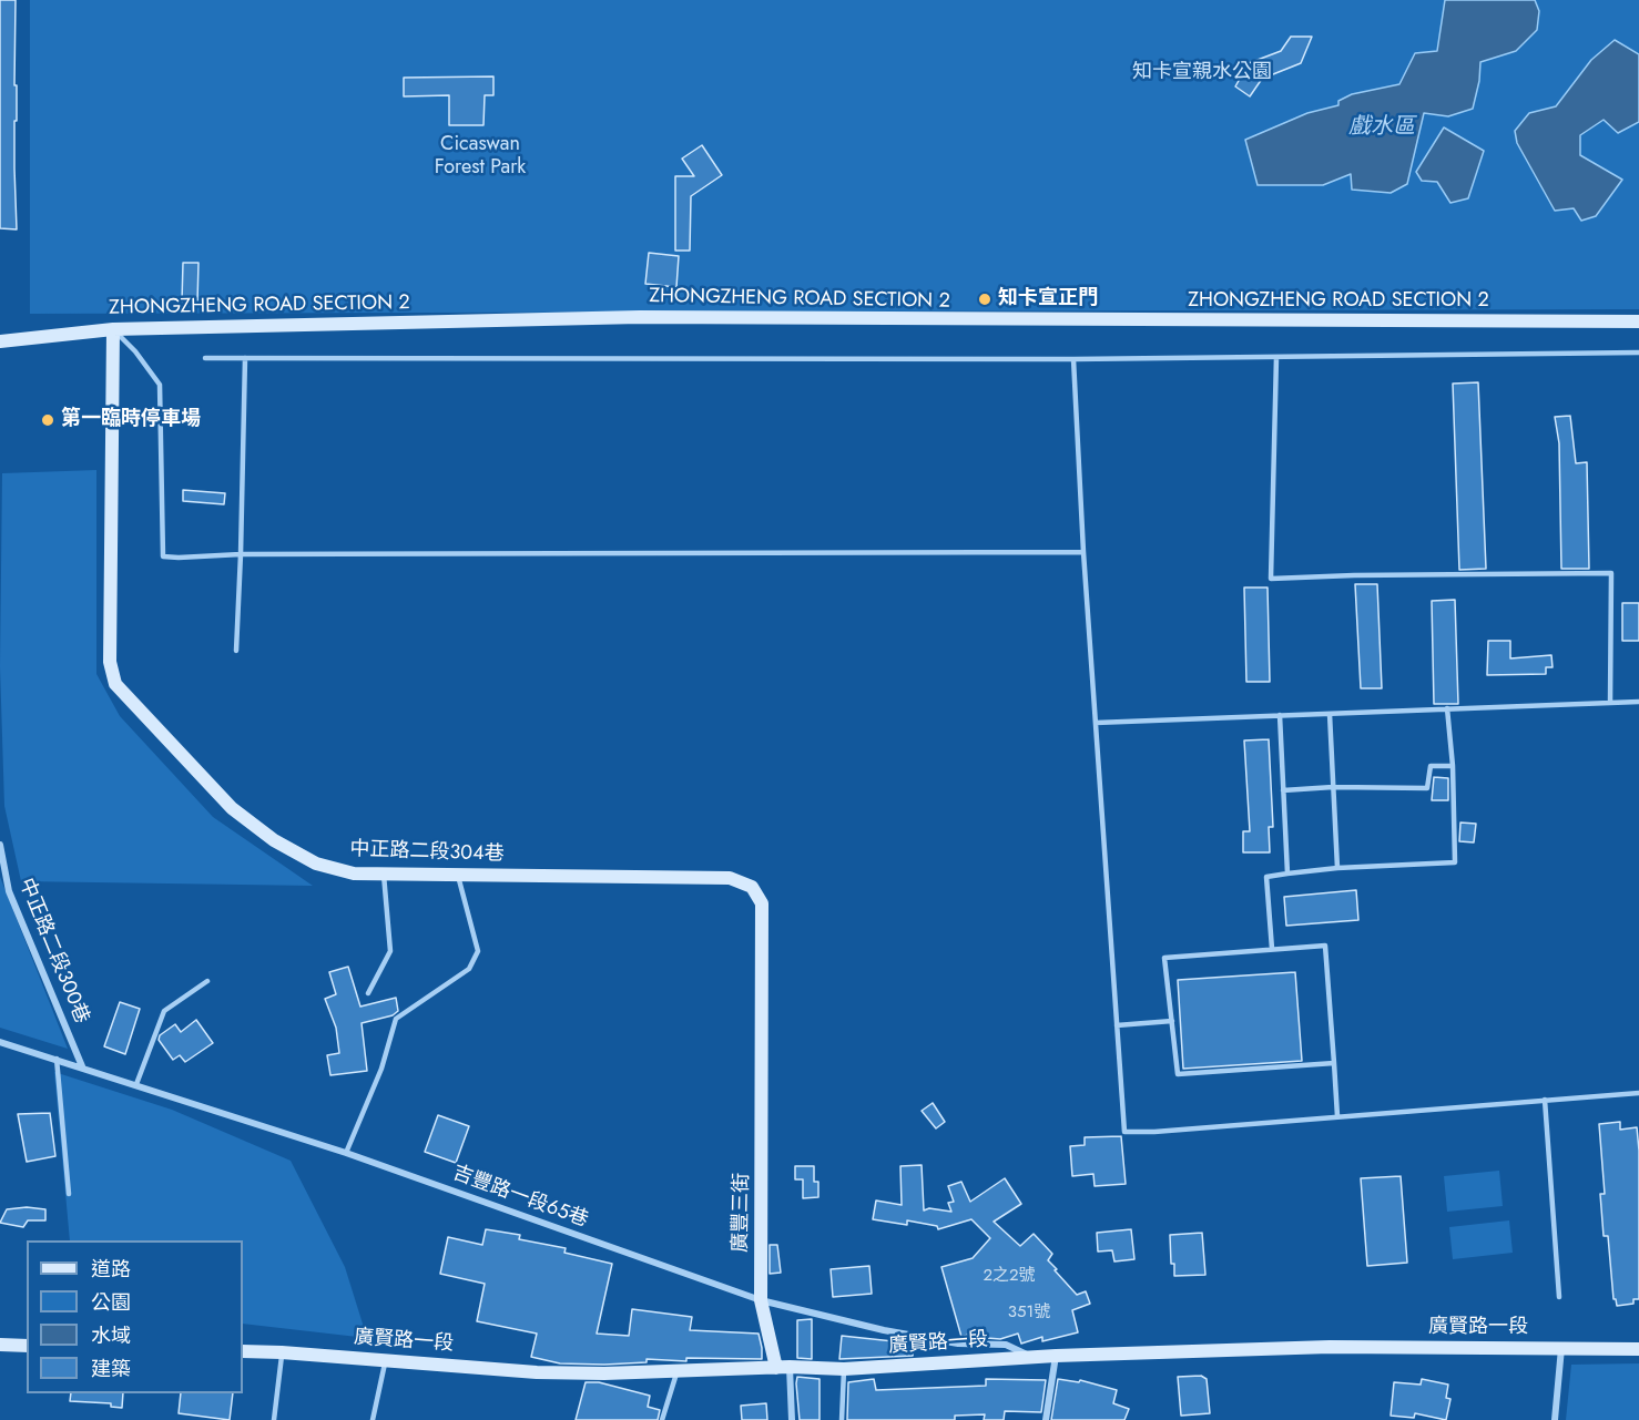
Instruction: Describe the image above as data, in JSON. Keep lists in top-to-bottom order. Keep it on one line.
{"streets":{"street":["ZHONGZHENG ROAD SECTION 2","中正路二段304巷","中正路二段300巷","吉豐路一段65巷","廣豐三街","廣賢路一段"]},"crossings":[["ZHONGZHENG ROAD SECTION 2","中正路二段304巷"],["中正路二段304巷","廣豐三街"],["中正路二段300巷","吉豐路一段65巷"],["吉豐路一段65巷","廣豐三街"],["吉豐路一段65巷","廣賢路一段"],["廣豐三街","廣賢路一段"]],"water":["戲水區"],"parks":["知卡宣親水公園","Cicaswan Forest Park"],"places":["知卡宣正門","第一臨時停車場"],"house_numbers":["2之2號","351號"],"legend":["道路","公園","水域","建築"]}
